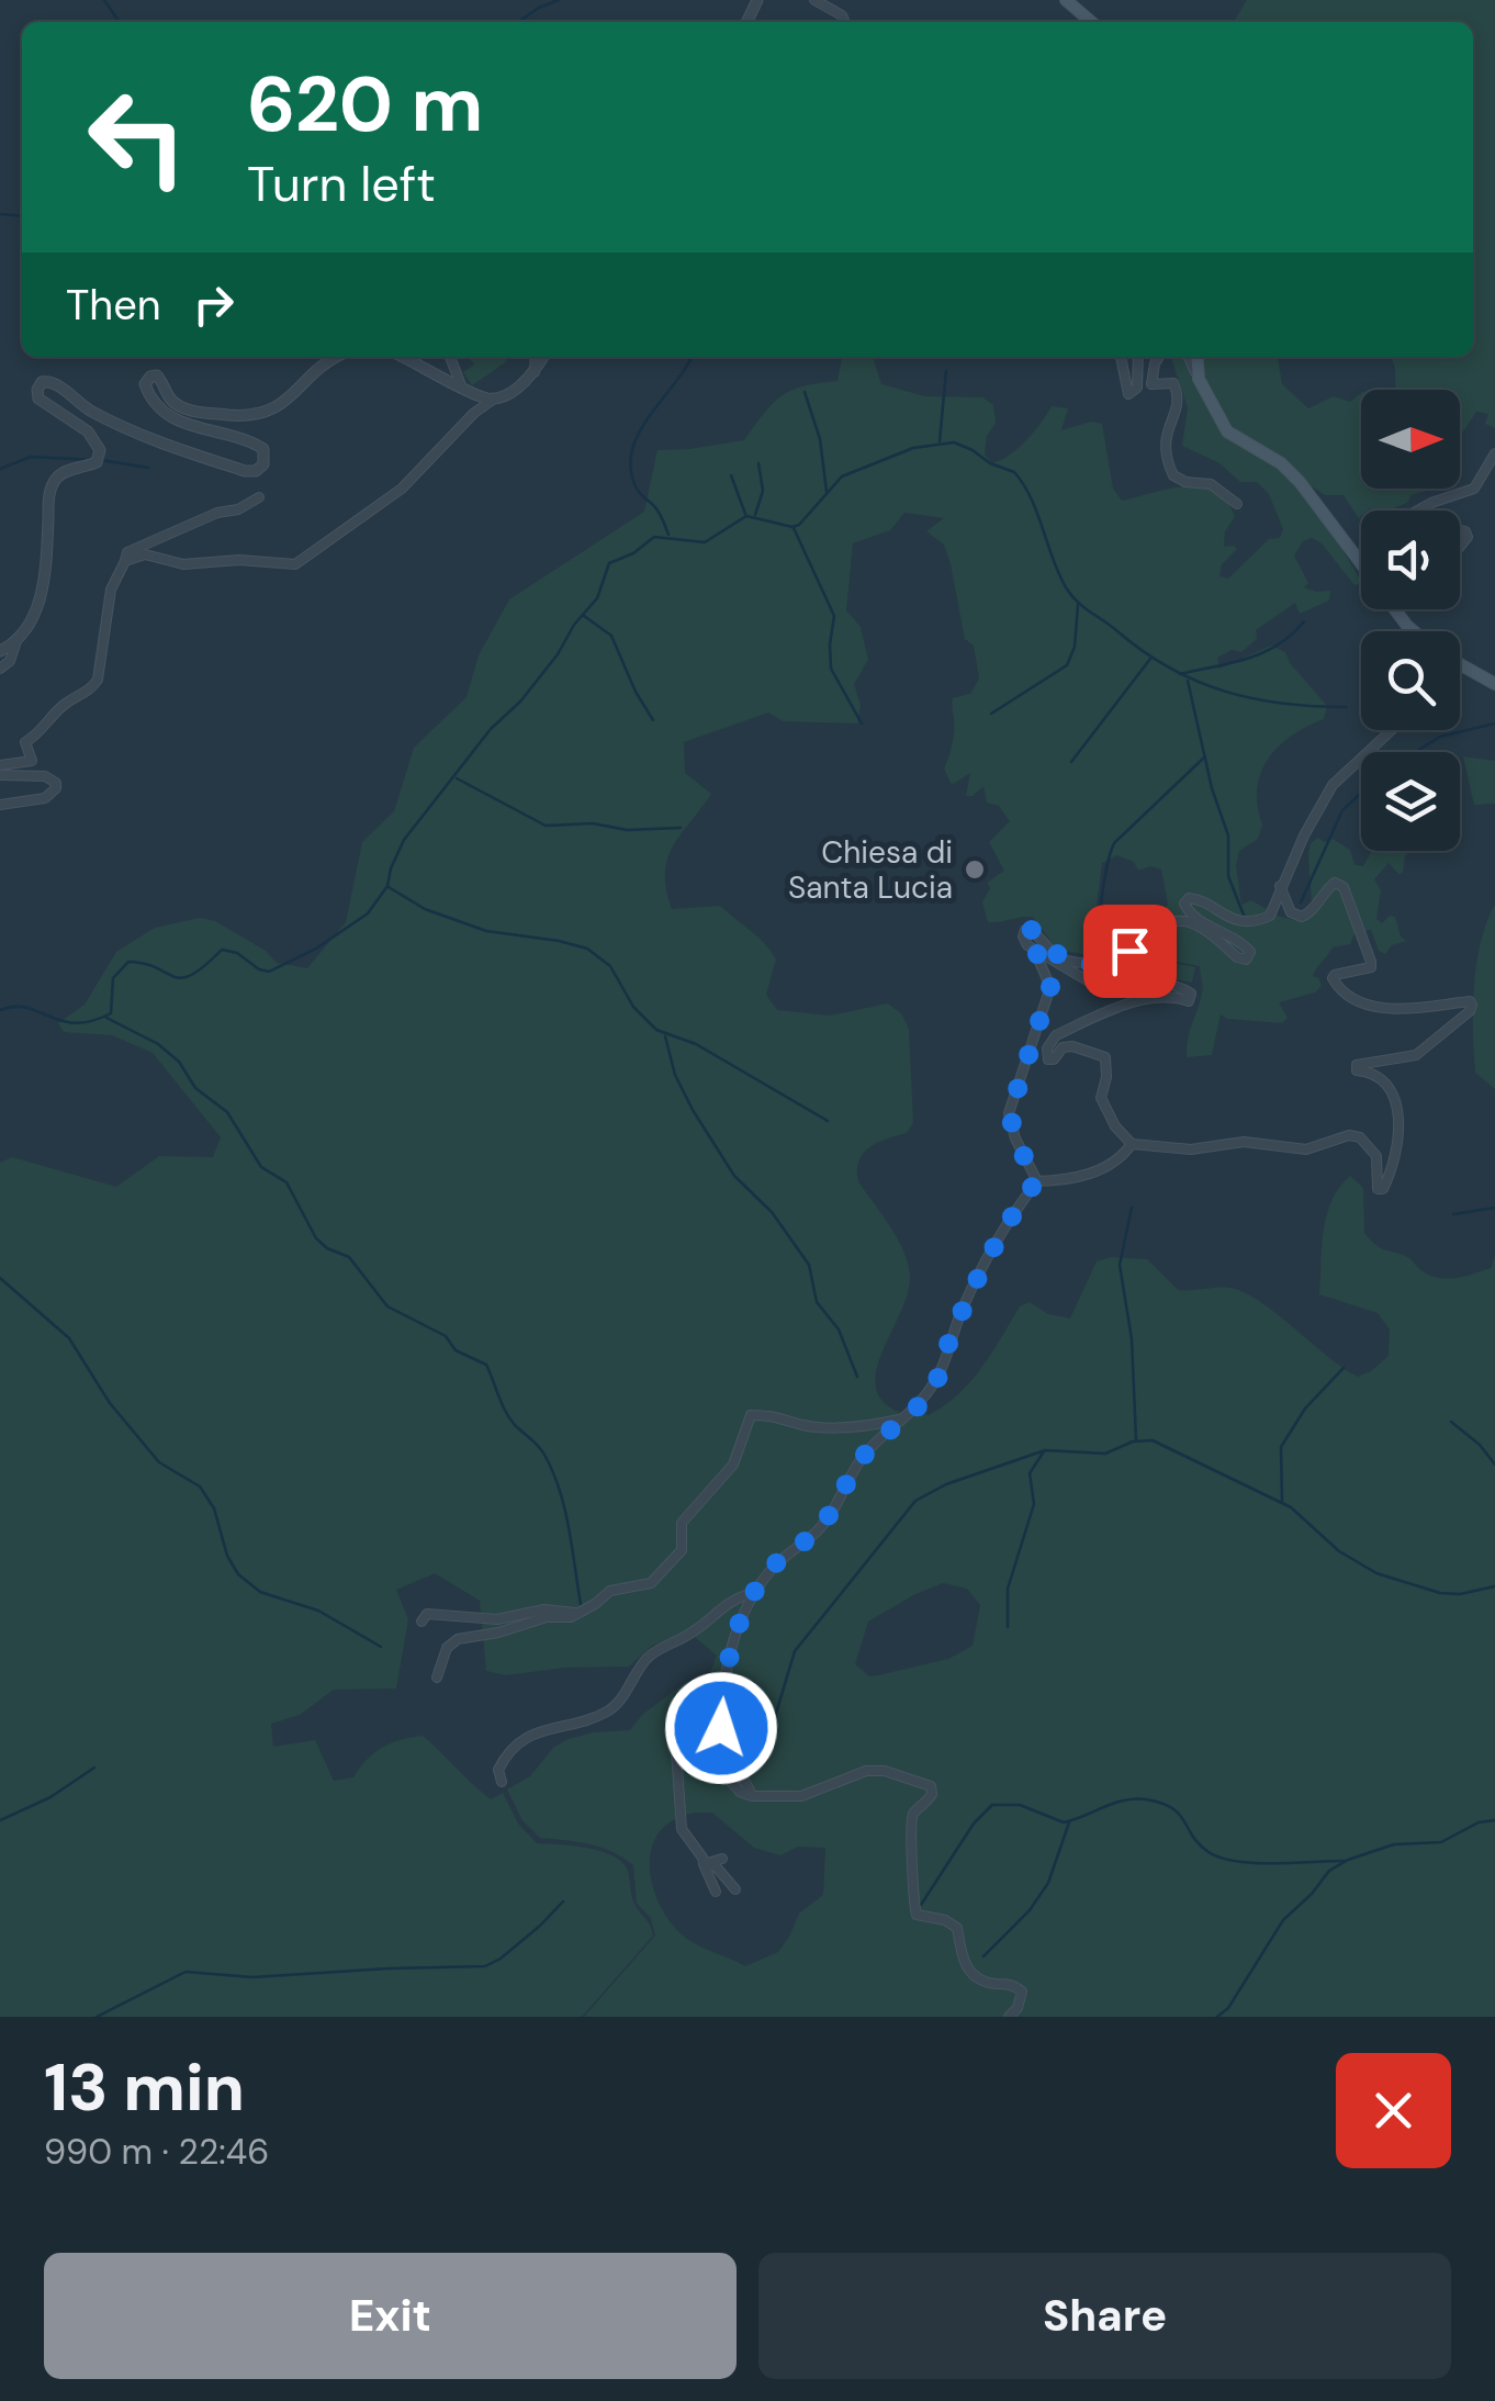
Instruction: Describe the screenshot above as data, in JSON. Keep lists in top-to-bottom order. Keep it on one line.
{"places":["Chiesa di Santa Lucia"],"north":"right","page":{"turn":["620 m","Turn left"],"then":"Then","heading":["13 min","990 m · 22:46"],"buttons":["Exit","Share"]}}
